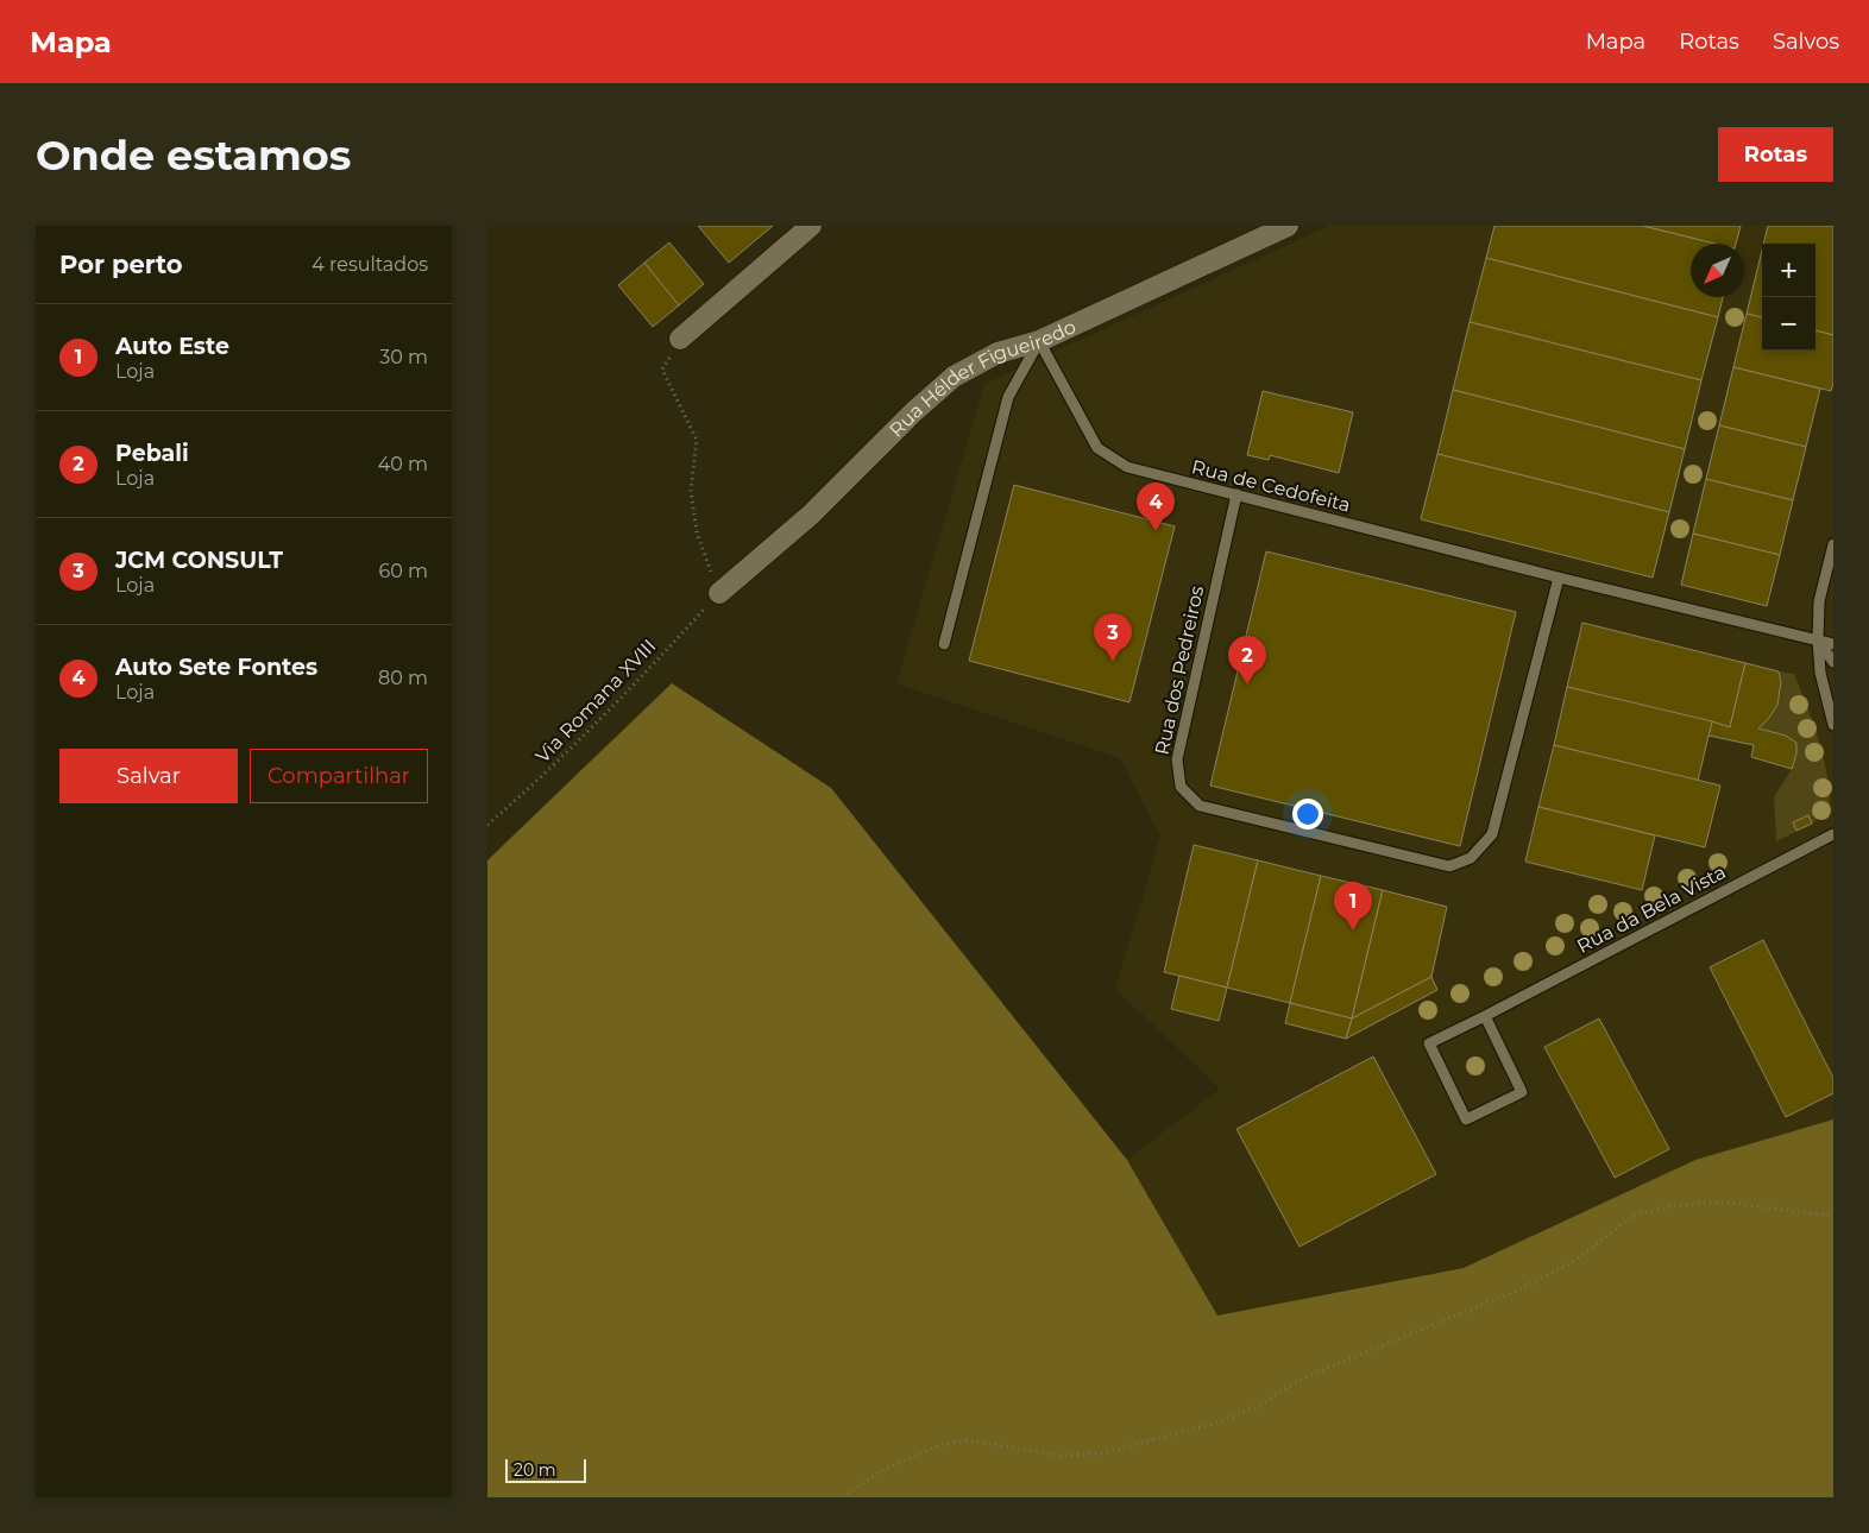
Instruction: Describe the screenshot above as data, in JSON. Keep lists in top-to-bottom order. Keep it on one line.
{"streets":{"street":["Rua Hélder Figueiredo"],"lane":["Rua de Cedofeita","Rua dos Pedreiros","Rua da Bela Vista"],"path":["Via Romana XVIII"]},"crossings":[["Rua Hélder Figueiredo","Rua de Cedofeita"],["Rua Hélder Figueiredo","Via Romana XVIII"],["Rua de Cedofeita","Rua dos Pedreiros"]],"scale_bar":"20 m","north":"bottom left","page":{"header":"Mapa","nav":["Mapa","Rotas","Salvos"],"buttons":["Rotas",["Salvar","Compartilhar"]],"title":"Onde estamos","heading":["Por perto","4 resultados"],"map_buttons":["+","−"],"list":[{"mark":"1","name":"Auto Este","note":"Loja","value":"30 m"},{"mark":"2","name":"Pebali","note":"Loja","value":"40 m"},{"mark":"3","name":"JCM CONSULT","note":"Loja","value":"60 m"},{"mark":"4","name":"Auto Sete Fontes","note":"Loja","value":"80 m"}],"pins":["4","3","2","1"],"scale":"20 m"}}
